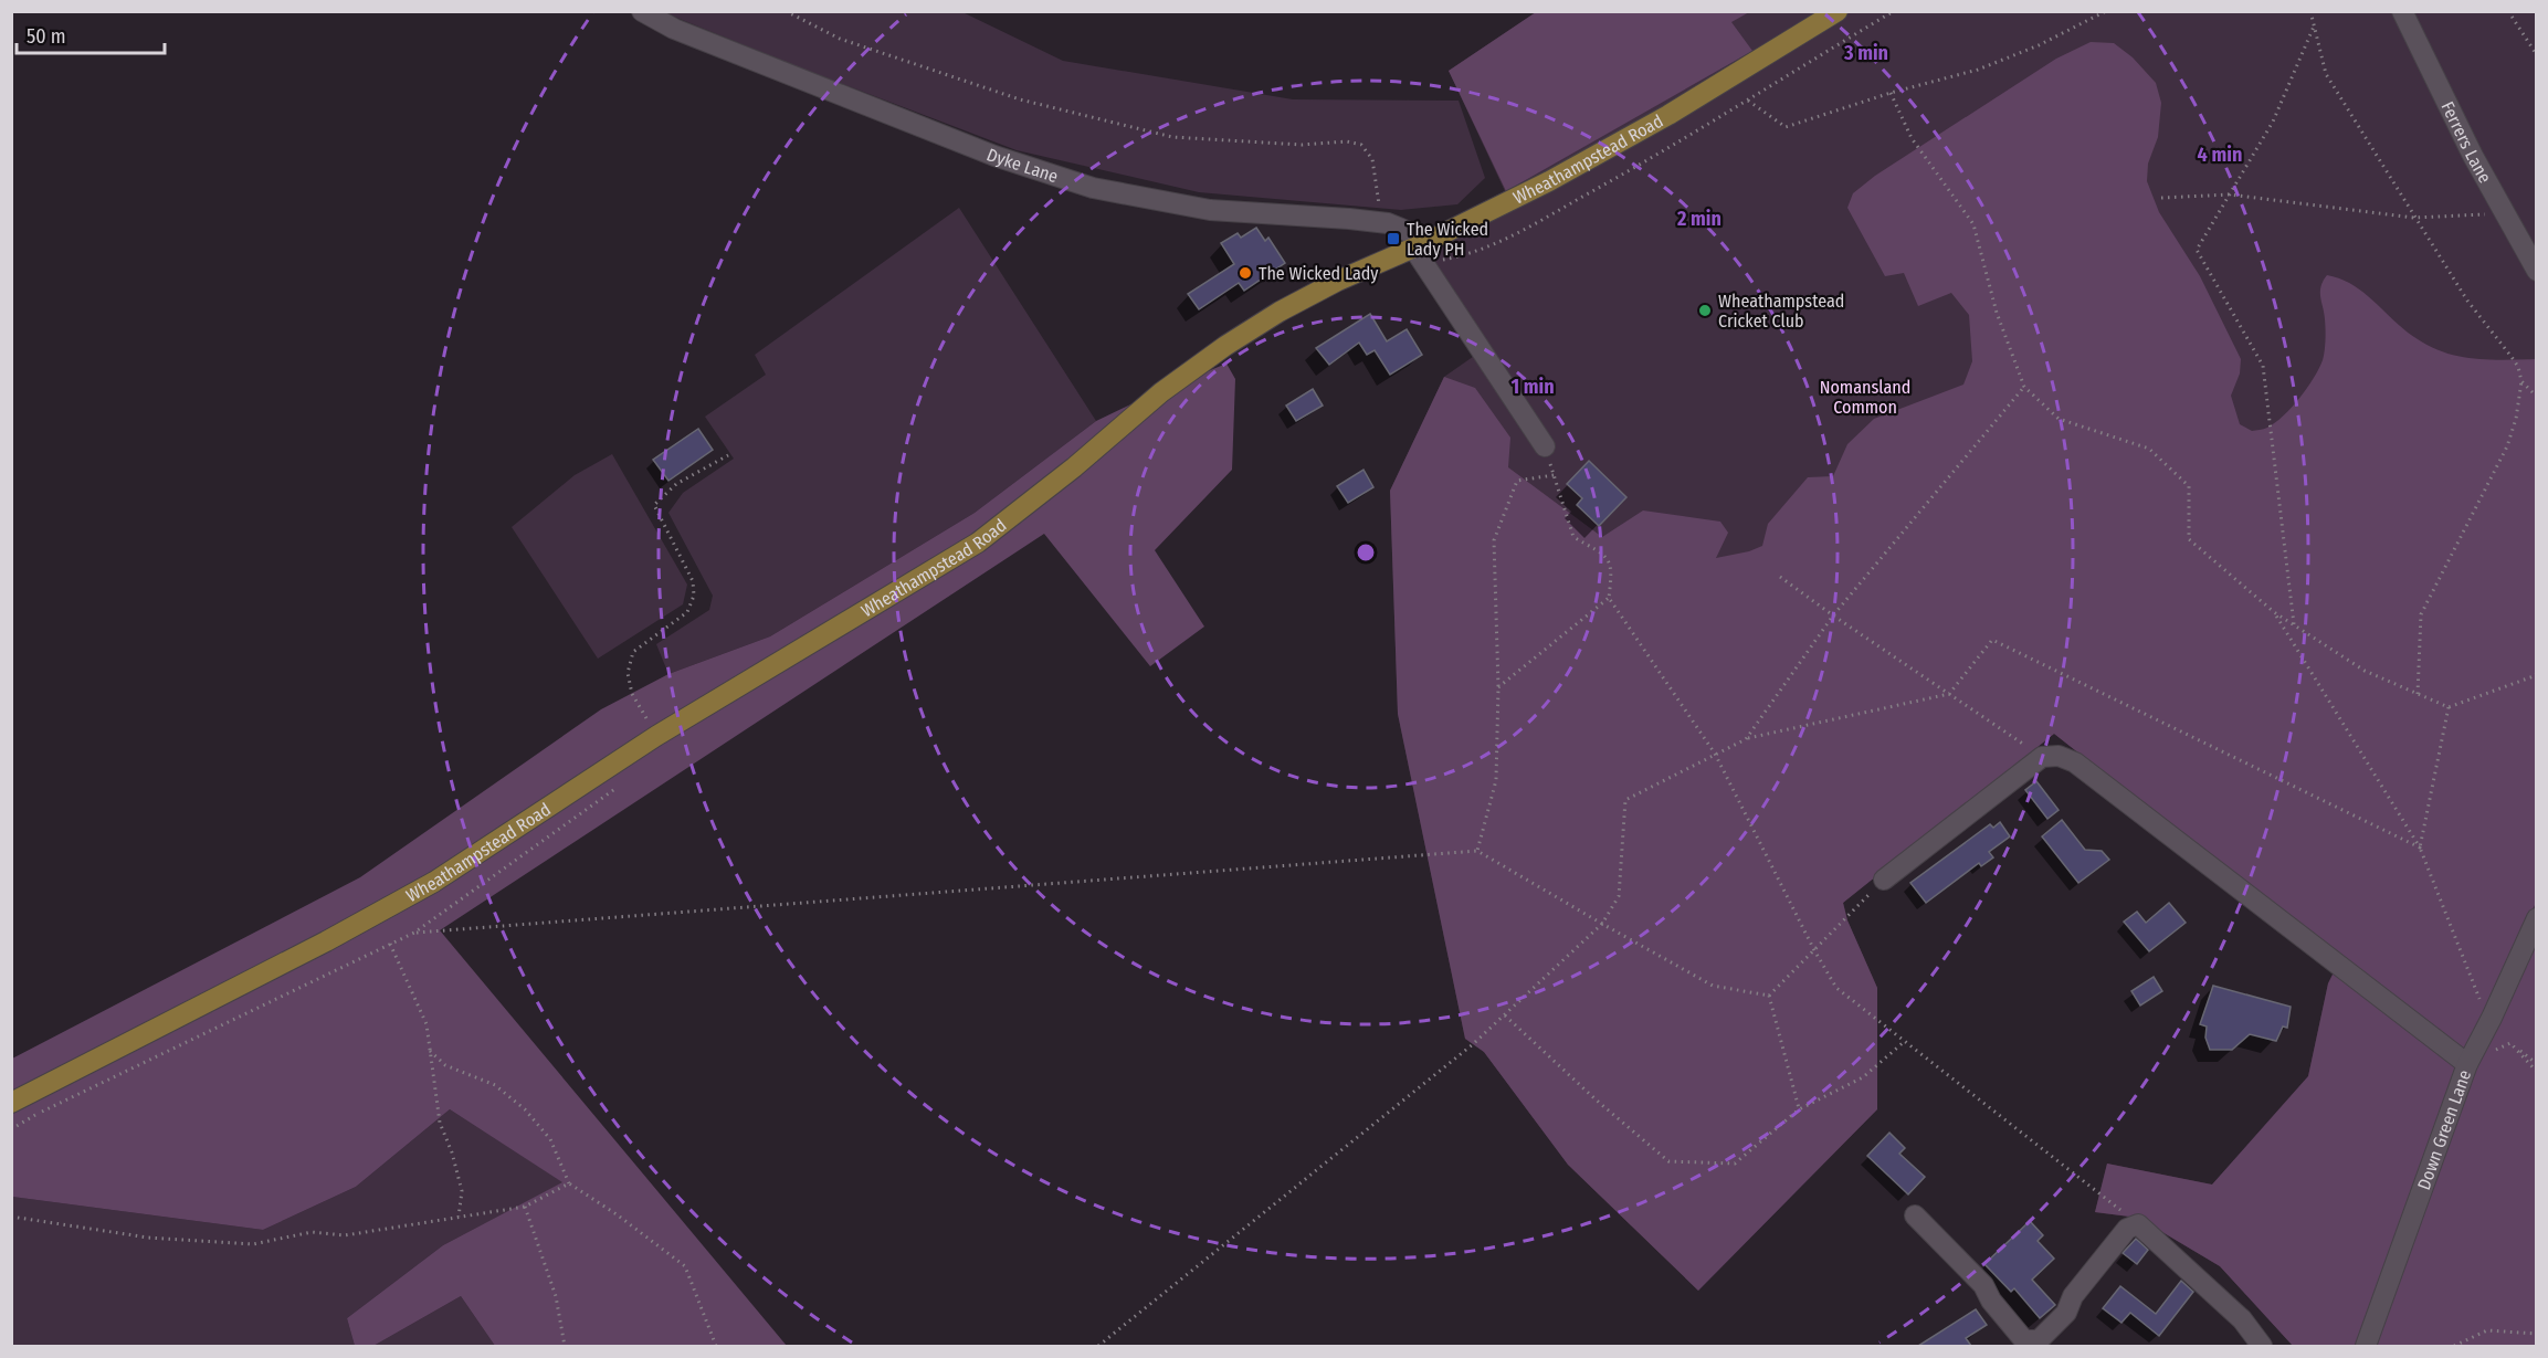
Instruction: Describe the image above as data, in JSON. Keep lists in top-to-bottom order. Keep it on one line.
{"streets":{"main road":["Wheathampstead Road"],"street":["Ferrers Lane","Dyke Lane","Down Green Lane"]},"crossings":[["Wheathampstead Road","Dyke Lane"]],"parks":["Nomansland Common"],"places":{"transit":["The Wicked Lady PH"],"other":["The Wicked Lady","Wheathampstead Cricket Club"]},"scale_bar":"50 m","rings":["3 min","4 min","2 min","1 min"]}
